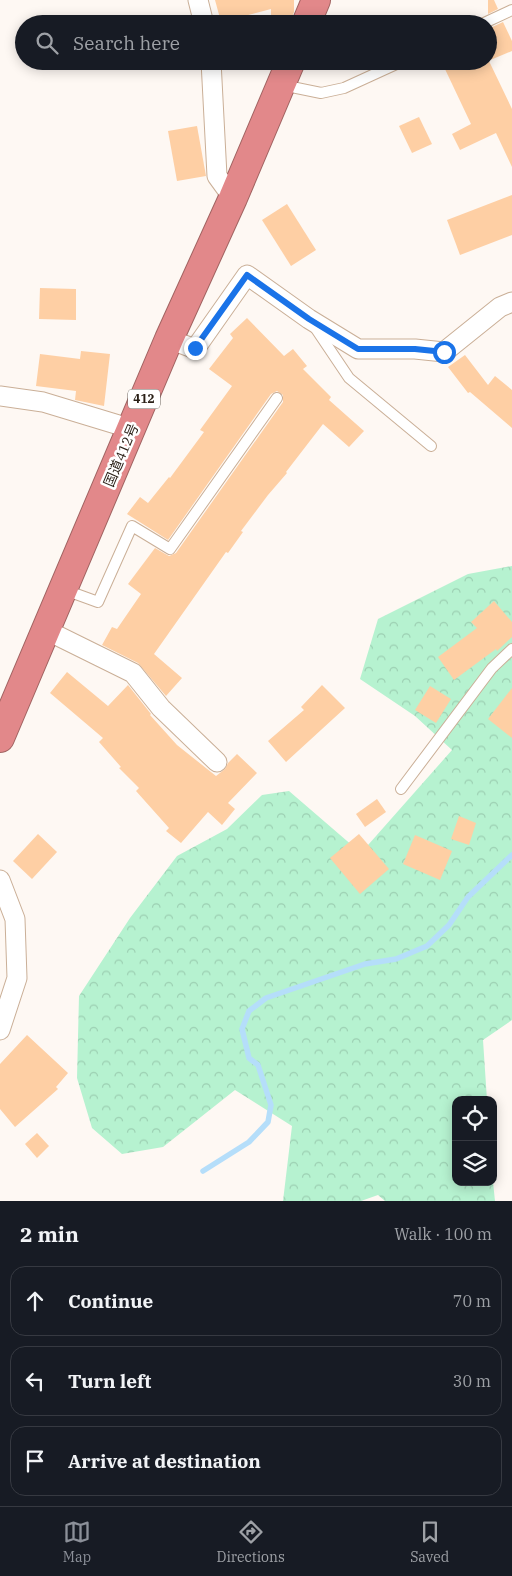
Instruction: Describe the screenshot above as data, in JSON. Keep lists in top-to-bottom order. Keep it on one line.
{"streets":{"highway":["412","国道412号"]},"page":{"search":"Search here","heading":["2 min","Walk · 100 m"],"list":[["Continue","70 m"],["Turn left","30 m"],"Arrive at destination"],"nav":["Map","Directions","Saved"]}}
